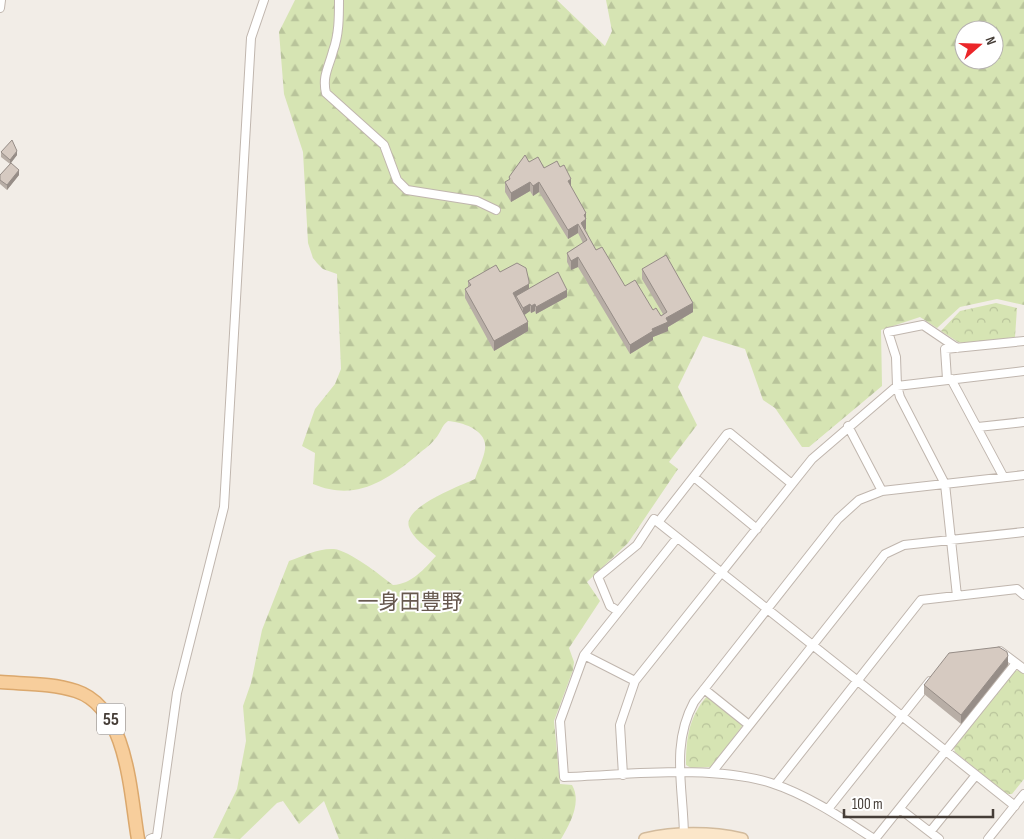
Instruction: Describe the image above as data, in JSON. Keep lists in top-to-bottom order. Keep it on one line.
{"streets":{"main road":["55"]},"districts":["一身田豊野"],"scale_bar":"100 m","north":"right"}
